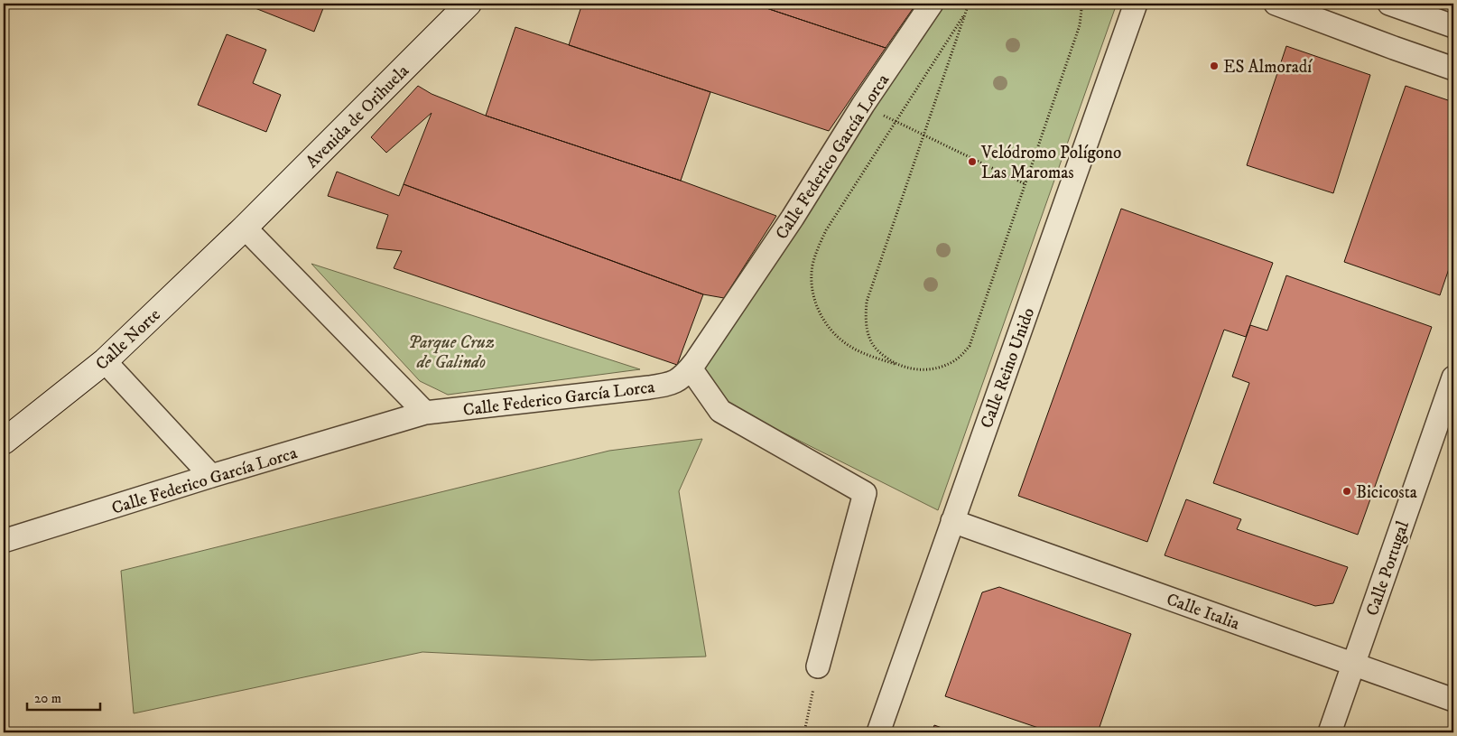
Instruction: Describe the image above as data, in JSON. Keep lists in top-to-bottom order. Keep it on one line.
{"streets":{"main road":["Avenida de Orihuela","Calle Norte"],"street":["Calle Federico García Lorca","Calle Reino Unido","Calle Portugal","Calle Italia"]},"crossings":[["Avenida de Orihuela","Calle Norte"],["Calle Reino Unido","Calle Italia"],["Calle Portugal","Calle Italia"]],"parks":["Parque Cruz de Galindo"],"places":["ES Almoradí","Velódromo Polígono Las Maromas","Bicicosta"],"scale_bar":"20 m"}
